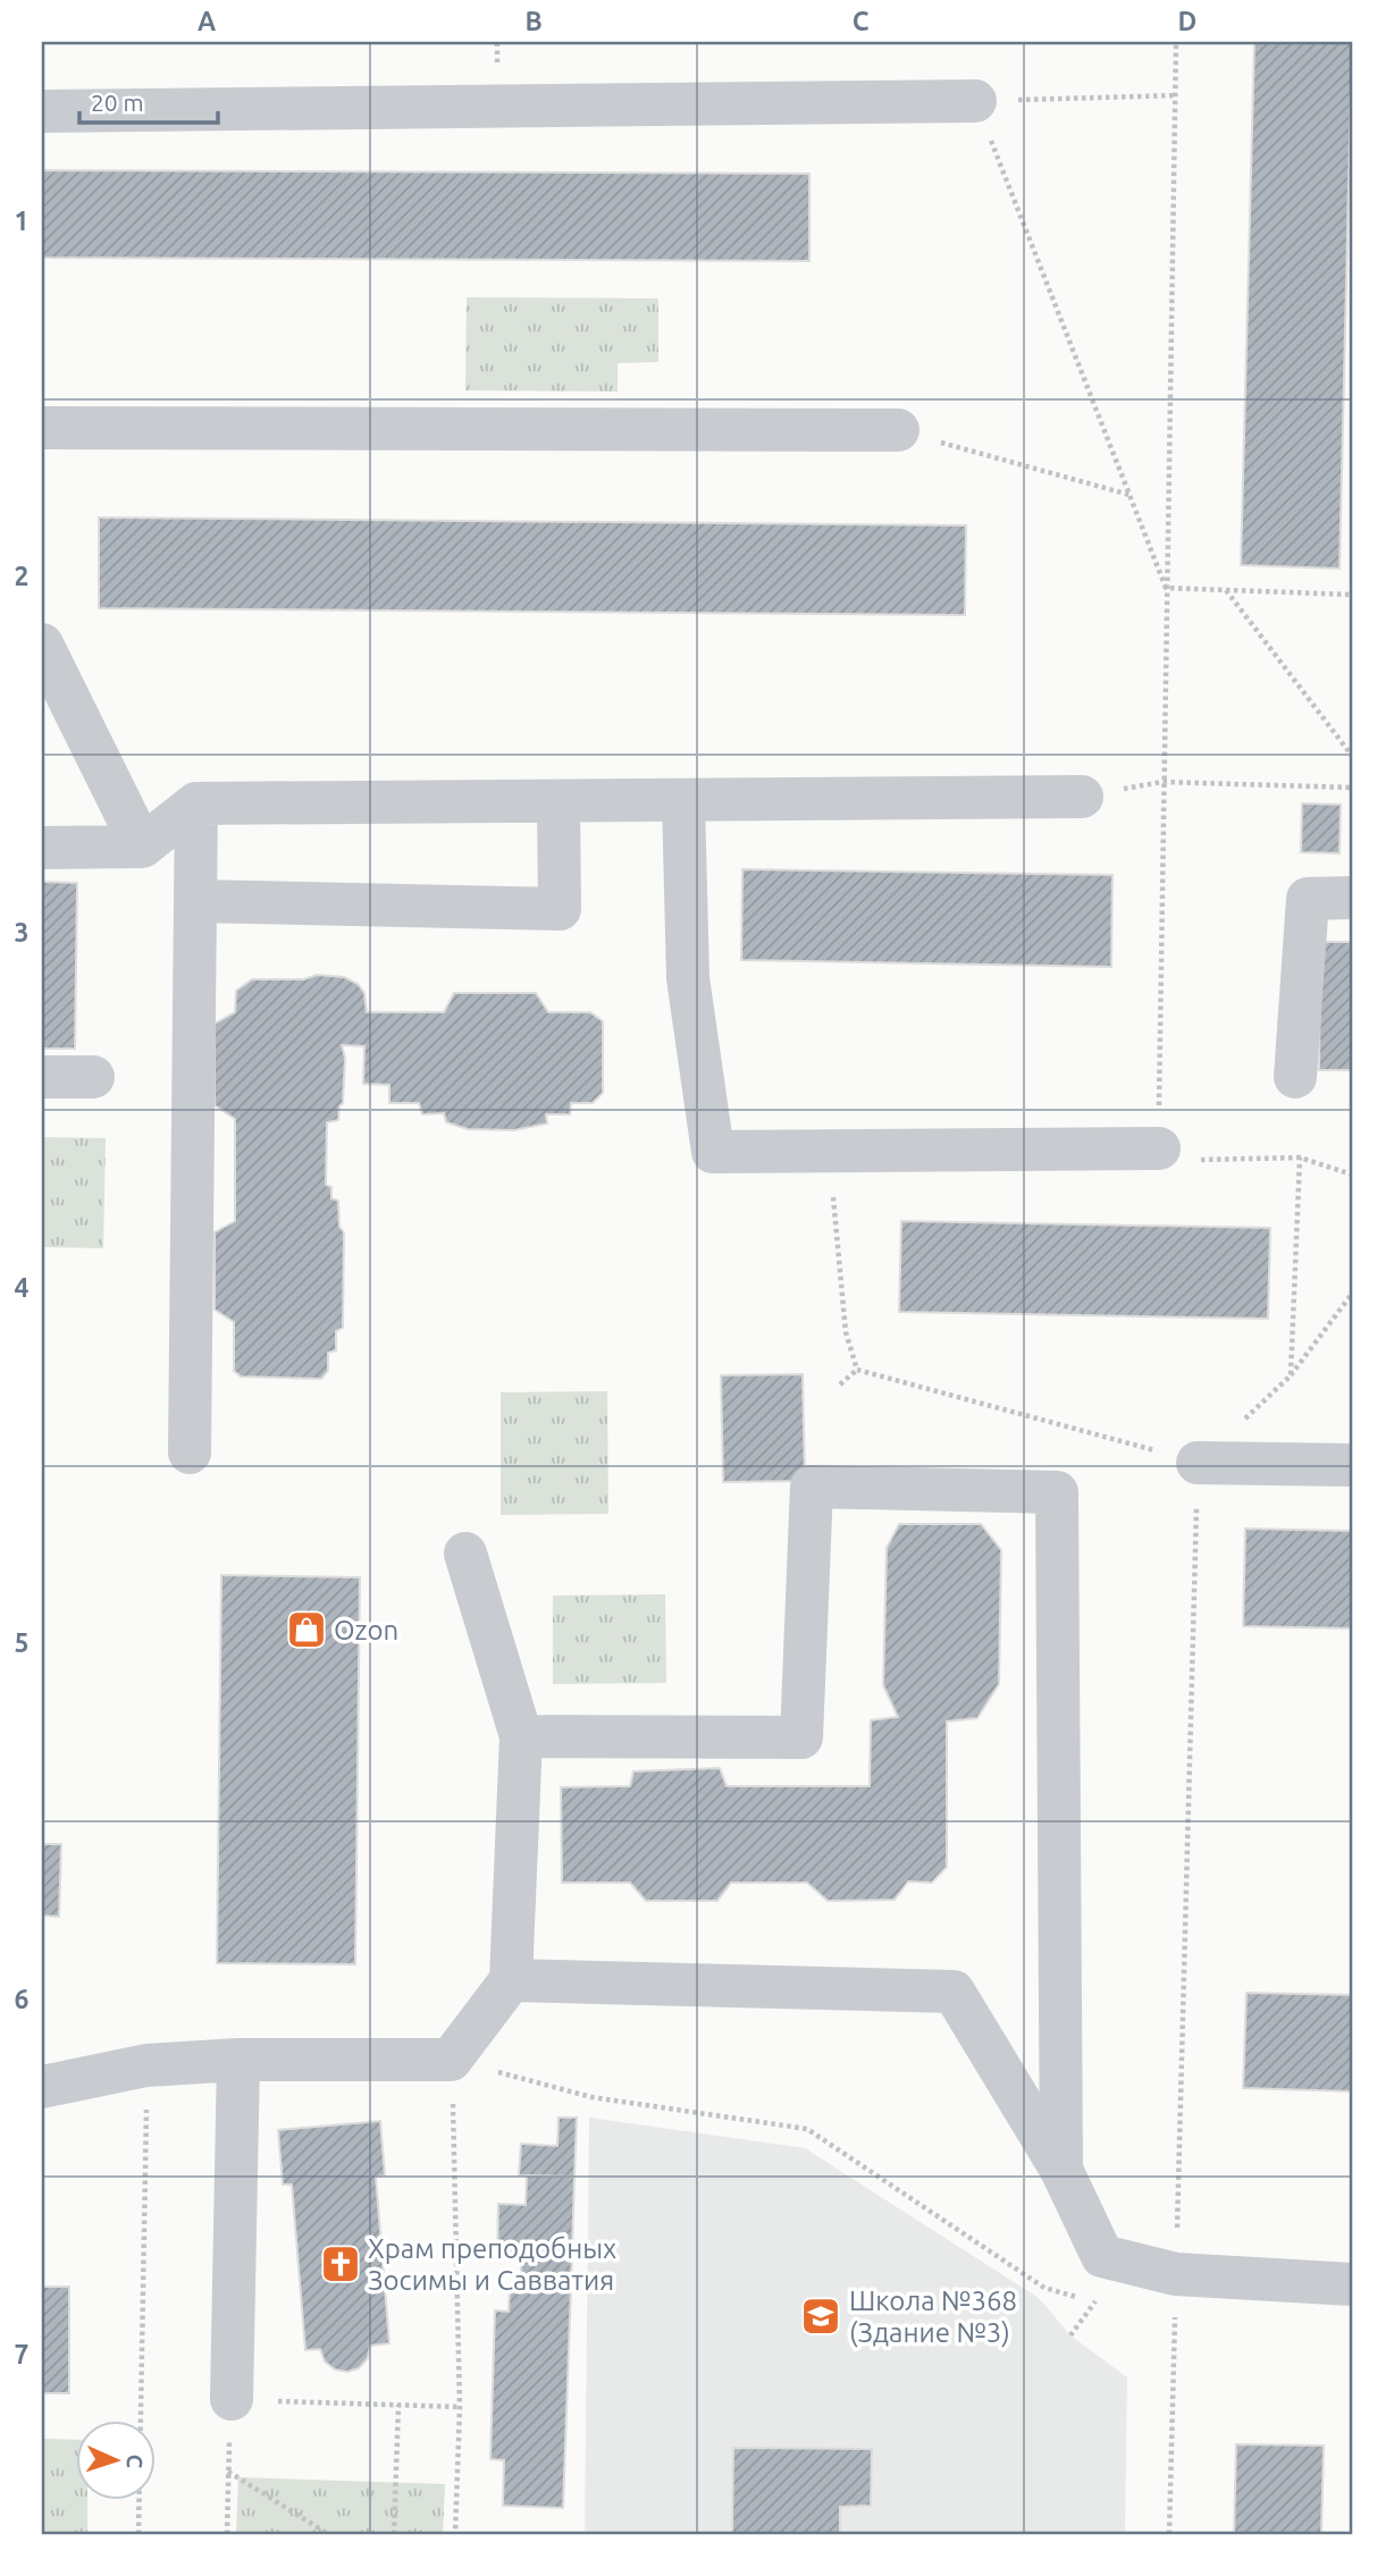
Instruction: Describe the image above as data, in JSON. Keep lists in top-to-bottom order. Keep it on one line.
{"places":{"shop":["Ozon"],"church":["Храм преподобных Зосимы и Савватия"],"school or university":["Школа №368 (Здание №3)"]},"scale_bar":"20 m","north":"right","grid":{"columns":["A","B","C","D"],"rows":["1","2","3","4","5","6","7"]}}
